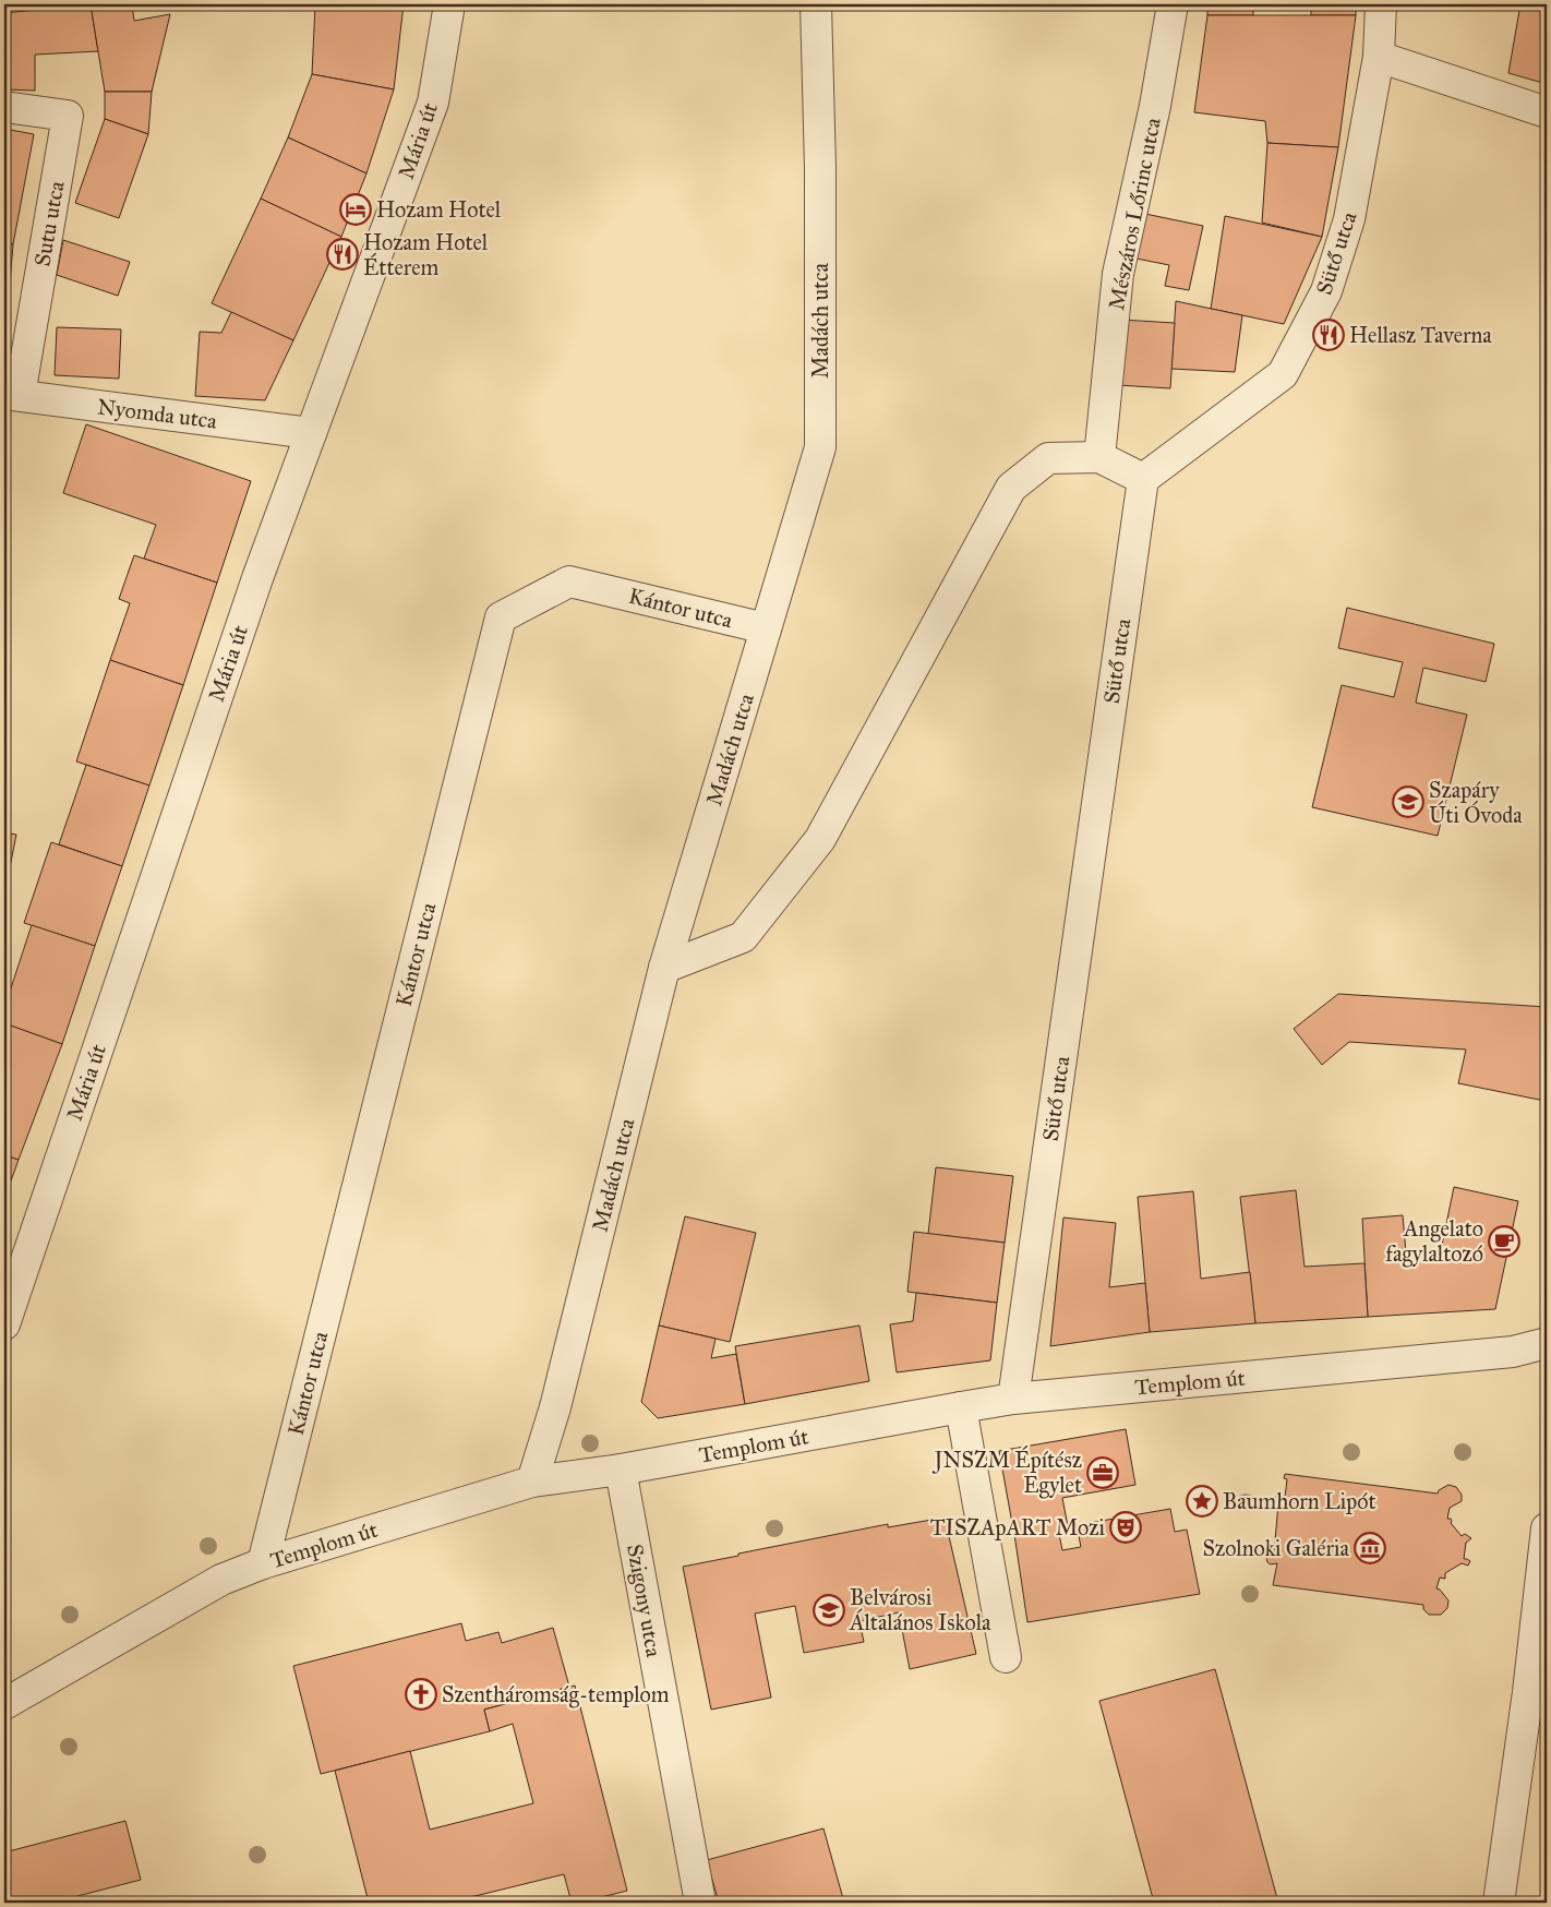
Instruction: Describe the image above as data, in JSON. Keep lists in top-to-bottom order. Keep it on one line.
{"streets":{"street":["Mária út","Mészáros Lőrinc utca","Sutu utca","Sütő utca","Madách utca","Nyomda utca","Kántor utca","Templom út","Szigony utca"]},"crossings":[["Mária út","Nyomda utca"],["Sutu utca","Nyomda utca"],["Sütő utca","Templom út"],["Madách utca","Kántor utca"],["Madách utca","Templom út"],["Kántor utca","Templom út"],["Templom út","Szigony utca"]],"places":{"hotel":["Hozam Hotel"],"restaurant":["Hozam Hotel Étterem","Hellasz Taverna"],"school or university":["Szapáry Úti Óvoda","Belvárosi Általános Iskola"],"cafe":["Angelato fagylaltozó"],"office":["JNSZM Építész Egylet"],"place":["Baumhorn Lipót"],"theatre":["TISZApART Mozi"],"museum":["Szolnoki Galéria"],"church":["Szentháromság-templom"]}}
